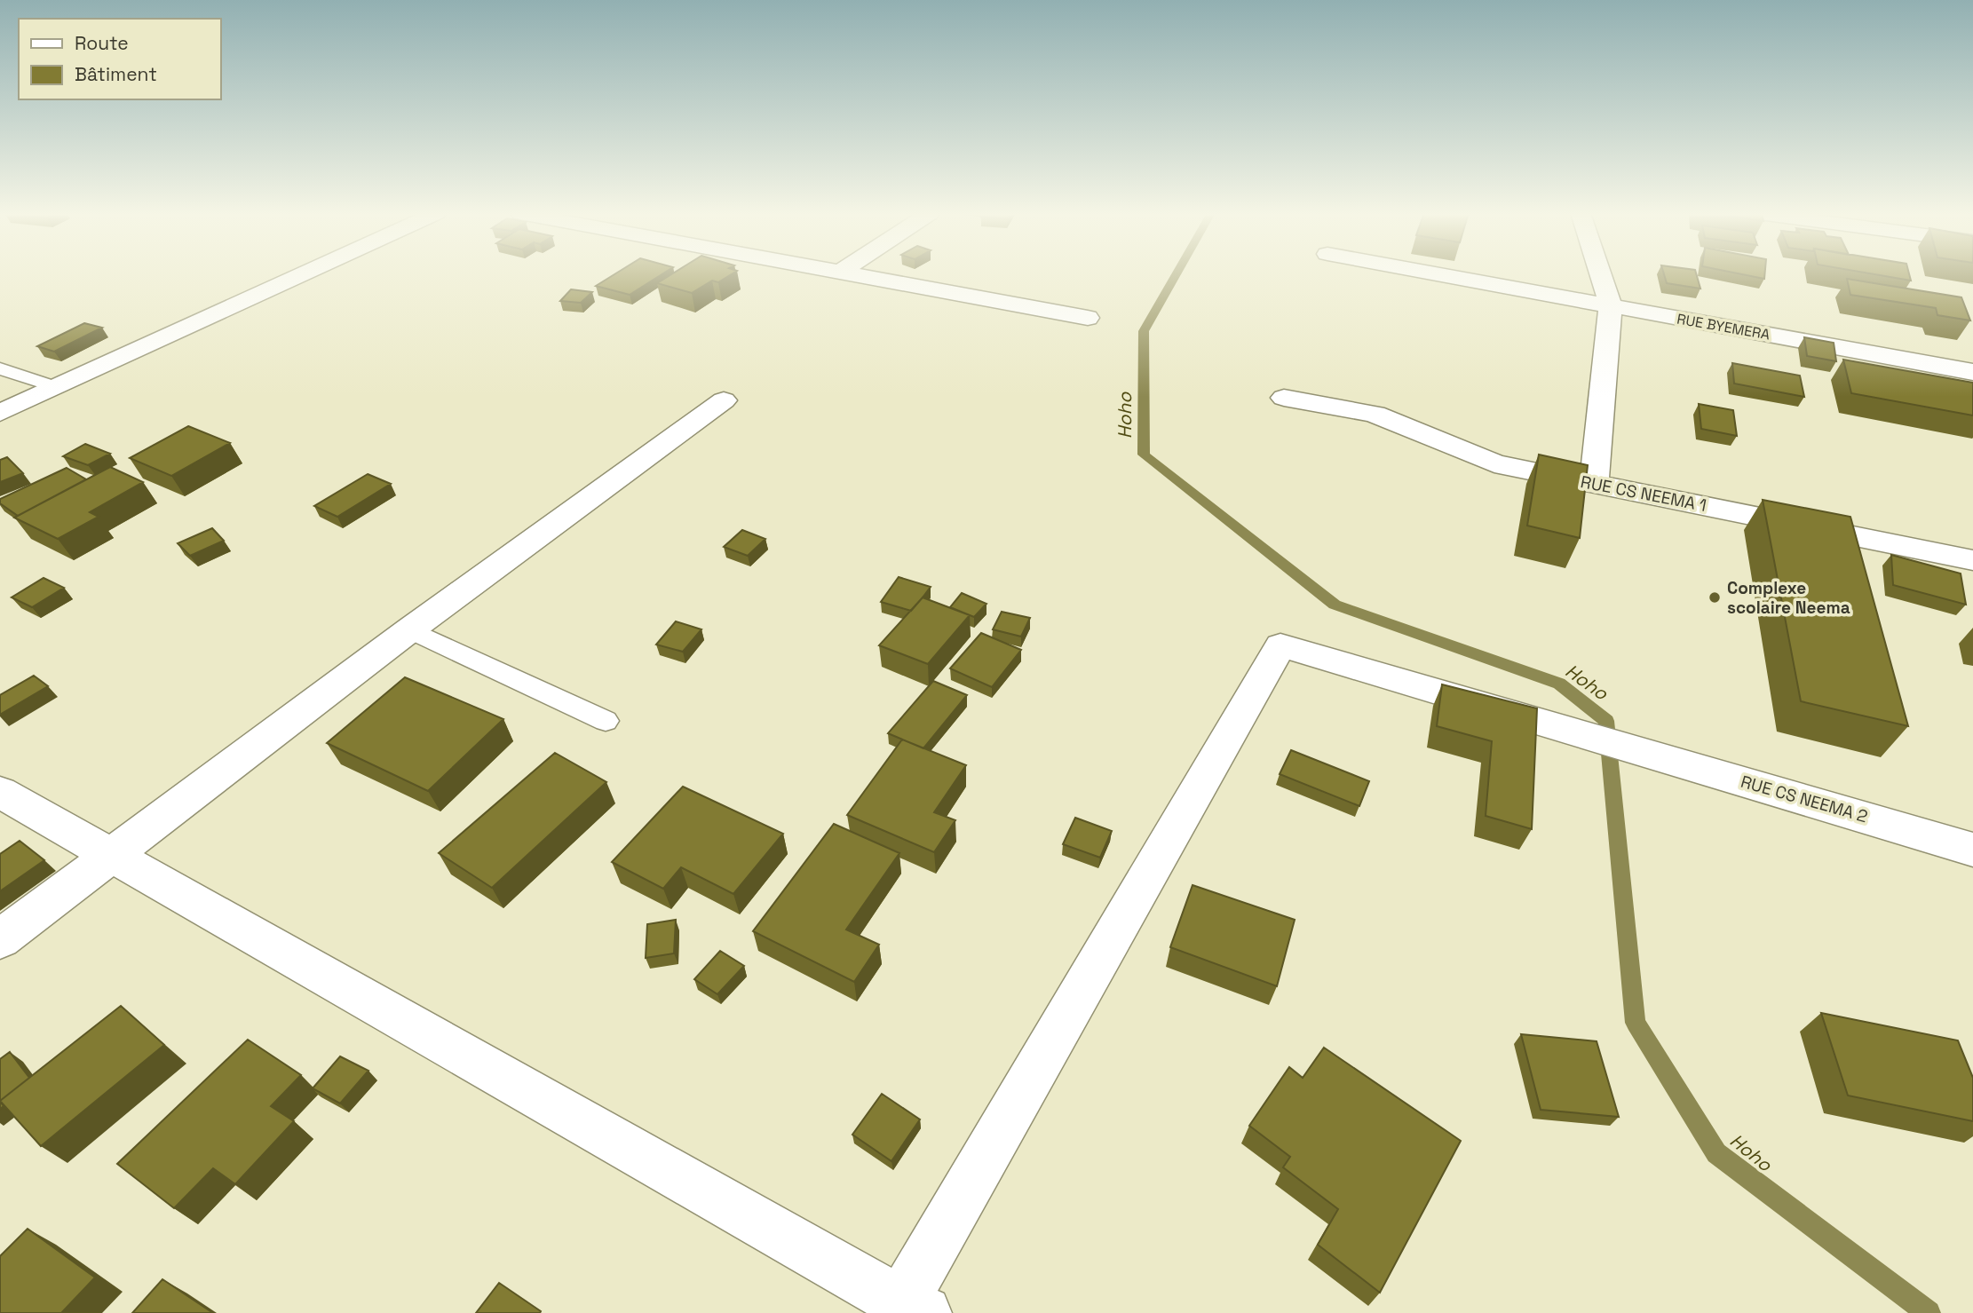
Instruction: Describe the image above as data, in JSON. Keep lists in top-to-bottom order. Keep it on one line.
{"streets":{"street":["RUE BYEMERA","RUE CS NEEMA 1","RUE CS NEEMA 2"]},"water":["Hoho"],"places":["Complexe scolaire Neema"],"legend":["Route","Bâtiment"]}
